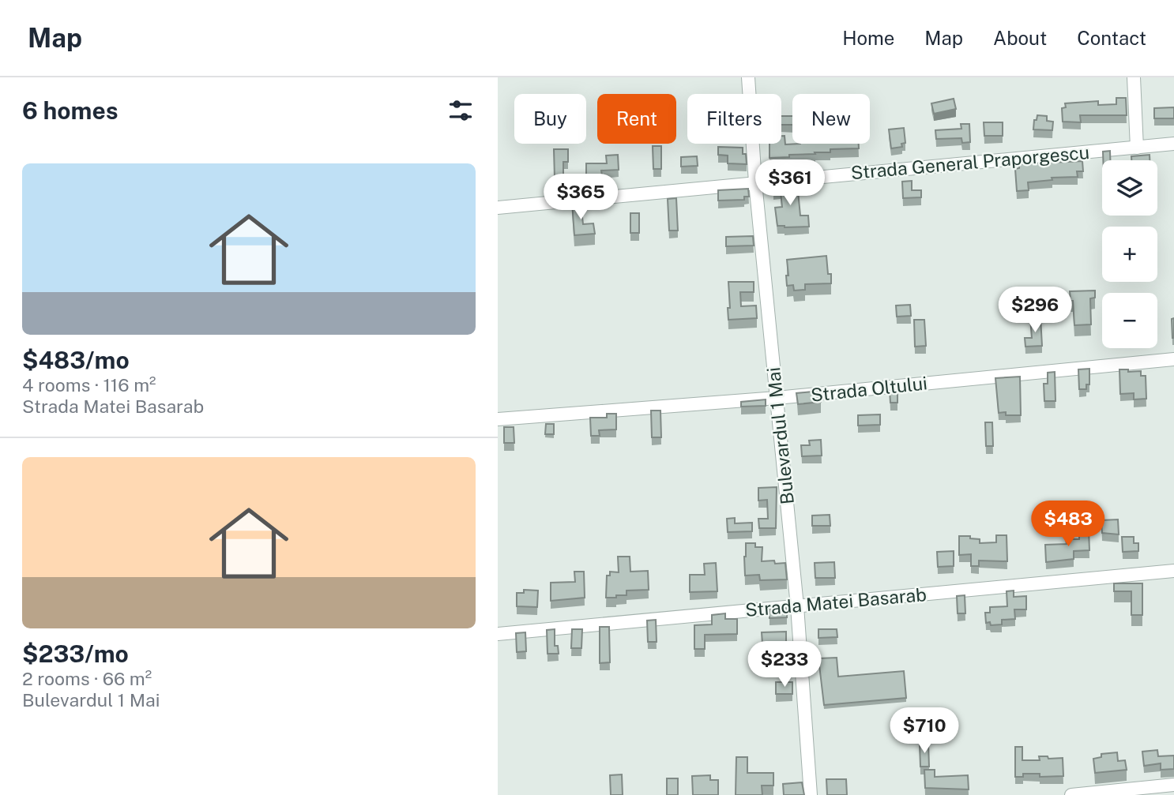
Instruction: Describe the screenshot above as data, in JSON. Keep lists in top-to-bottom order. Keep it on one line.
{"streets":{"street":["Strada General Praporgescu","Strada Oltului","Bulevardul 1 Mai","Strada Matei Basarab"]},"crossings":[["Strada General Praporgescu","Bulevardul 1 Mai"],["Strada Oltului","Bulevardul 1 Mai"],["Bulevardul 1 Mai","Strada Matei Basarab"]],"page":{"header":"Map","nav":["Home","Map","About","Contact"],"heading":"6 homes","chip":["Buy","Rent","Filters","New"],"list":[{"name":"$483/mo","note":"4 rooms · 116 m² · Strada Matei Basarab"},{"name":"$233/mo","note":"2 rooms · 66 m² · Bulevardul 1 Mai"}],"price":["$361","$365","$296","$483","$233","$710"],"map_buttons":["+","−"]}}
